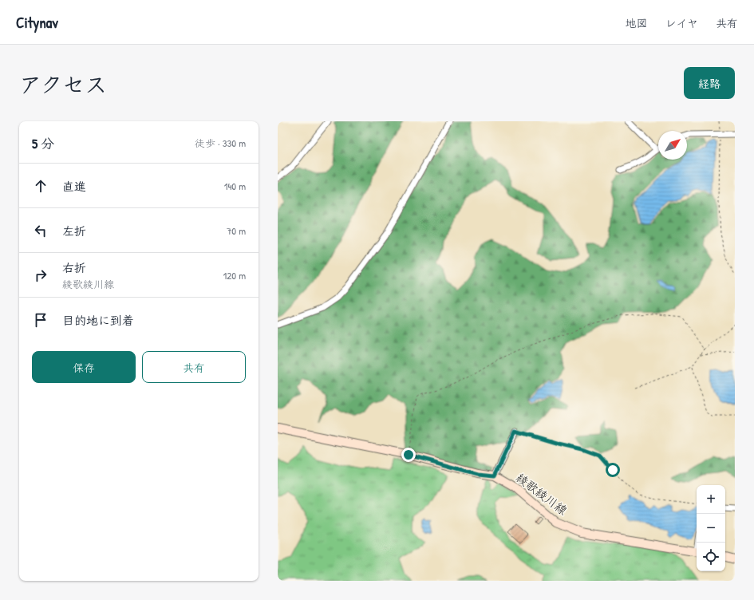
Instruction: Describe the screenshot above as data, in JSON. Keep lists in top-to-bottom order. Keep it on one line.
{"streets":{"main road":["綾歌綾川線"]},"north":"top right","page":{"header":"Citynav","nav":["地図","レイヤ","共有"],"title":"アクセス","buttons":["経路",["保存","共有"]],"heading":["5 分","徒歩 · 330 m"],"list":[["直進","140 m"],["左折","70 m"],["右折","綾歌綾川線","120 m"],"目的地に到着"],"map_buttons":["+","−"]}}
